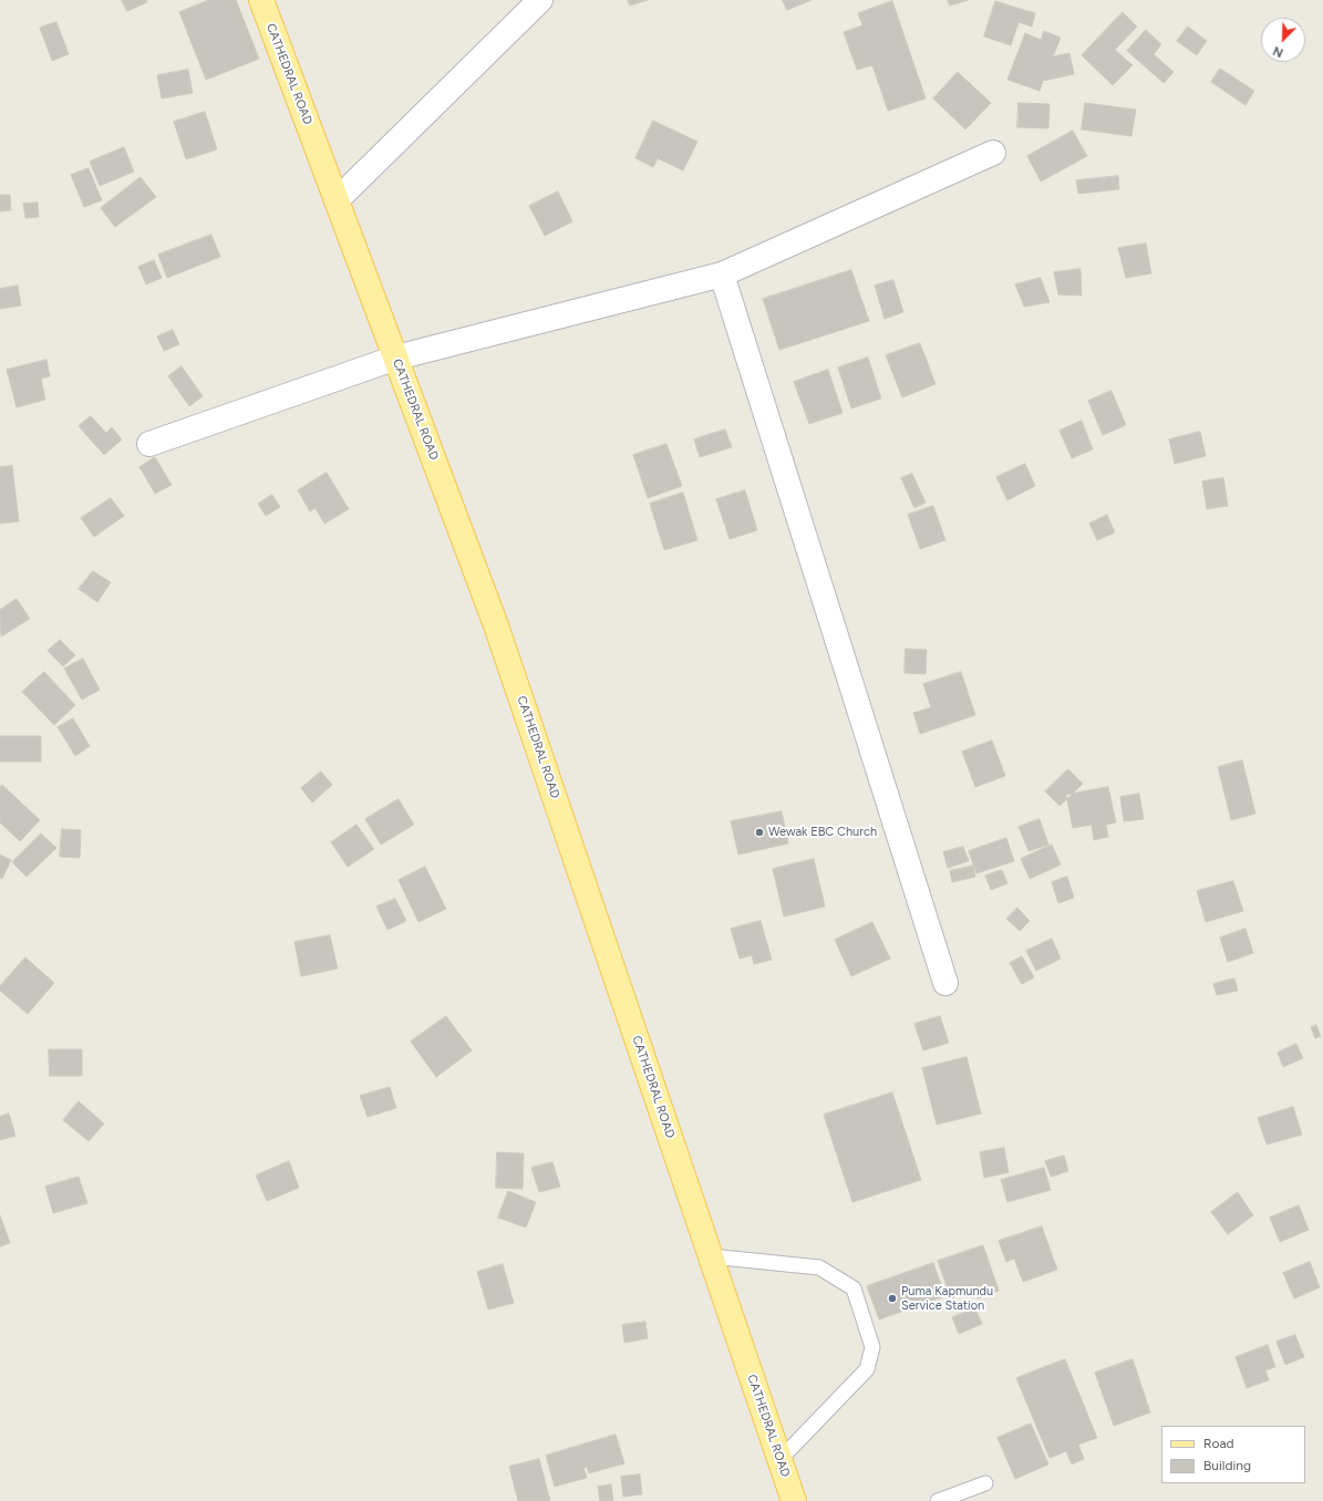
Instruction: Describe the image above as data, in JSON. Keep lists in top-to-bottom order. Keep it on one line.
{"streets":{"main road":["CATHEDRAL ROAD"]},"places":["Wewak EBC Church","Puma Kapmundu Service Station"],"legend":["Road","Building"],"north":"bottom left"}
